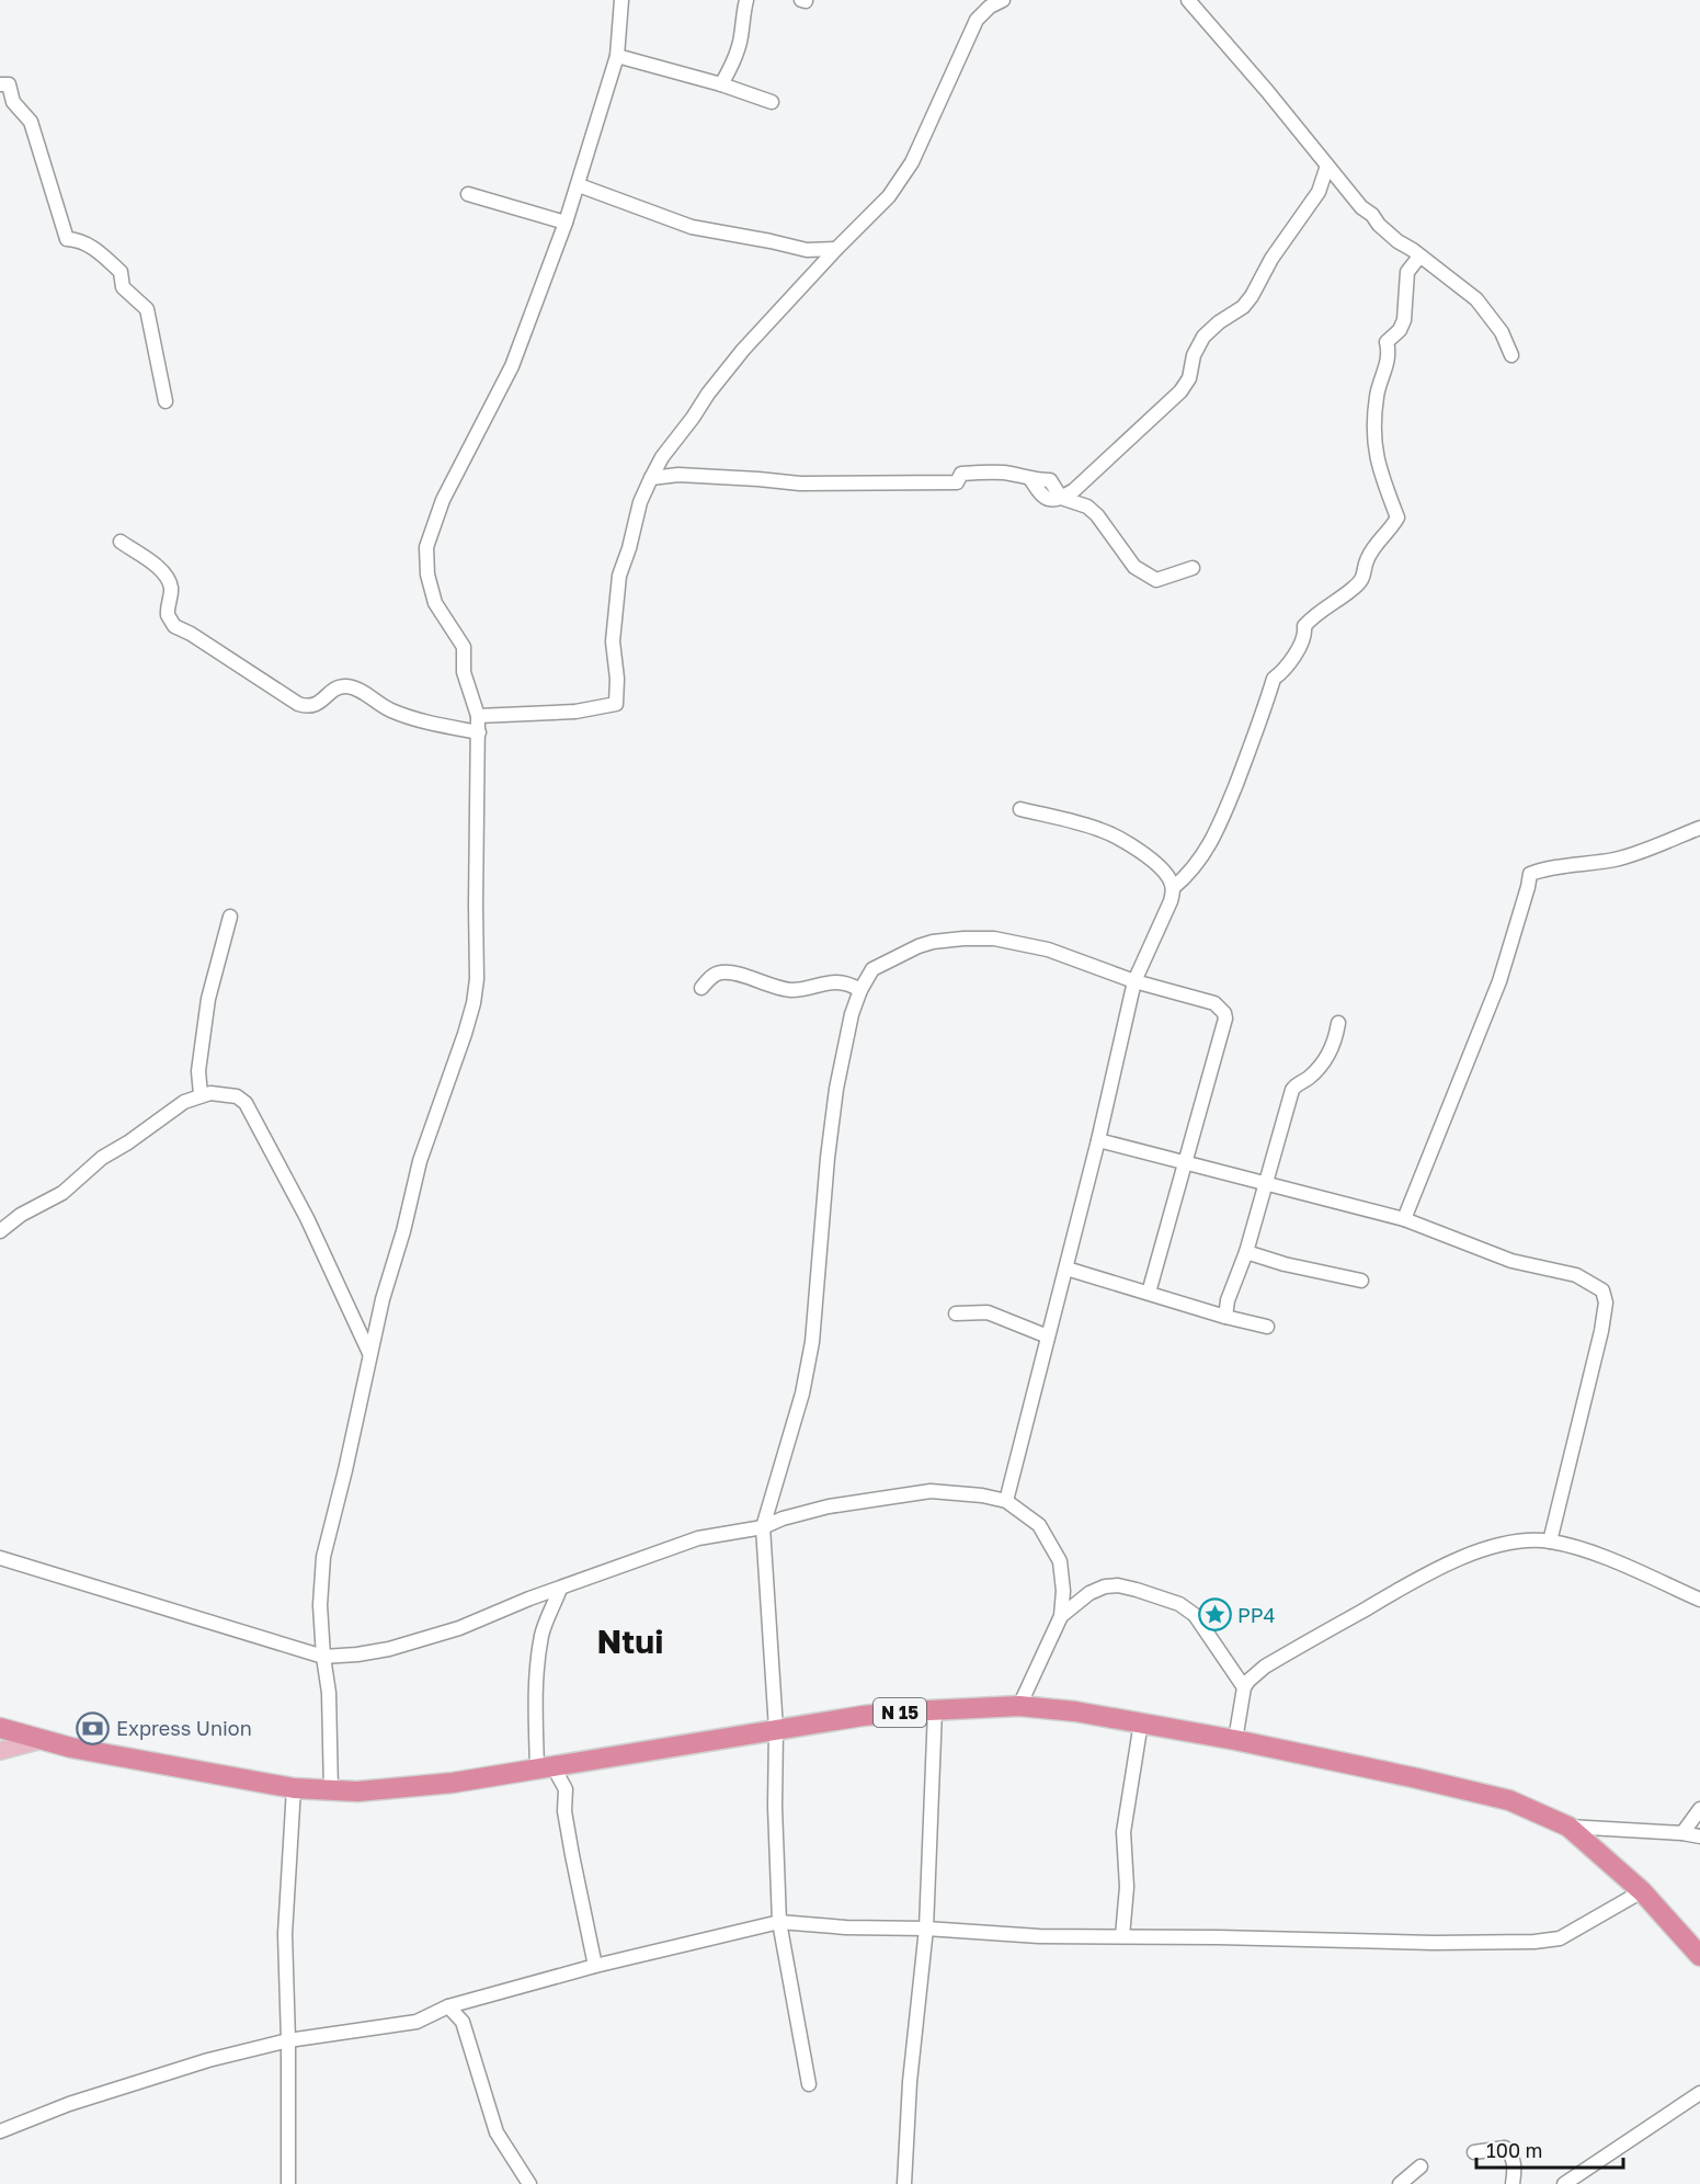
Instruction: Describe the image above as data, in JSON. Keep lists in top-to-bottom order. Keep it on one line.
{"streets":{"highway":["N 15"]},"districts":["Ntui"],"places":{"place":["PP4"],"bank":["Express Union"]},"scale_bar":"100 m"}
